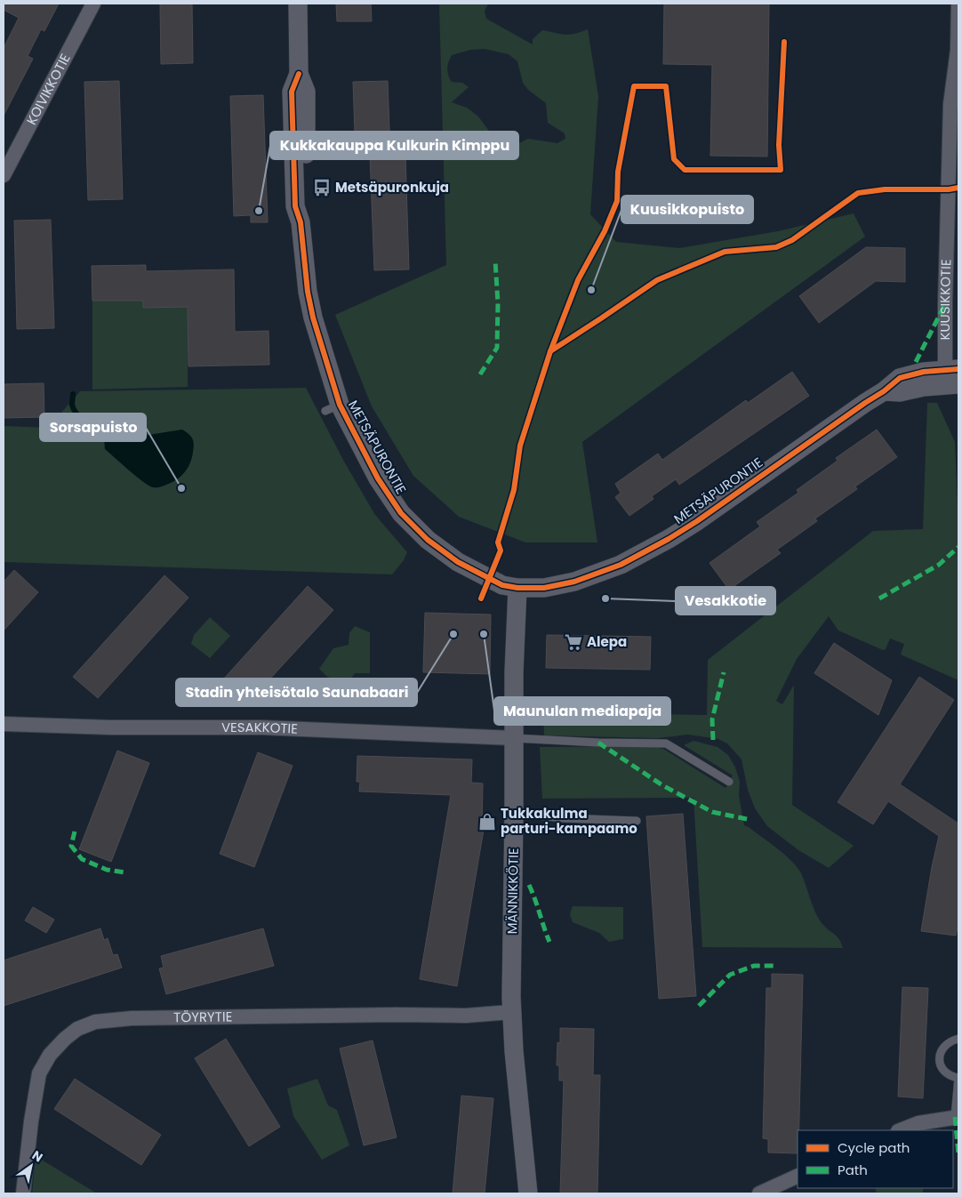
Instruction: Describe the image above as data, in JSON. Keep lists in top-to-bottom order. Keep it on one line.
{"streets":{"street":["KOIVIKKOTIE","KUUSIKKOTIE","METSÄPURONTIE","VESAKKOTIE","MÄNNIKKÖTIE","TÖYRYTIE"]},"crossings":[["KUUSIKKOTIE","METSÄPURONTIE"],["METSÄPURONTIE","MÄNNIKKÖTIE"],["VESAKKOTIE","MÄNNIKKÖTIE"],["MÄNNIKKÖTIE","TÖYRYTIE"]],"places":{"bus stop":["Metsäpuronkuja"],"other":["Kukkakauppa Kulkurin Kimppu","Kuusikkopuisto","Sorsapuisto","Vesakkotie","Stadin yhteisötalo Saunabaari","Maunulan mediapaja"],"supermarket":["Alepa"],"shop":["Tukkakulma parturi-kampaamo"]},"legend":["Cycle path","Path"],"north":"top right"}
